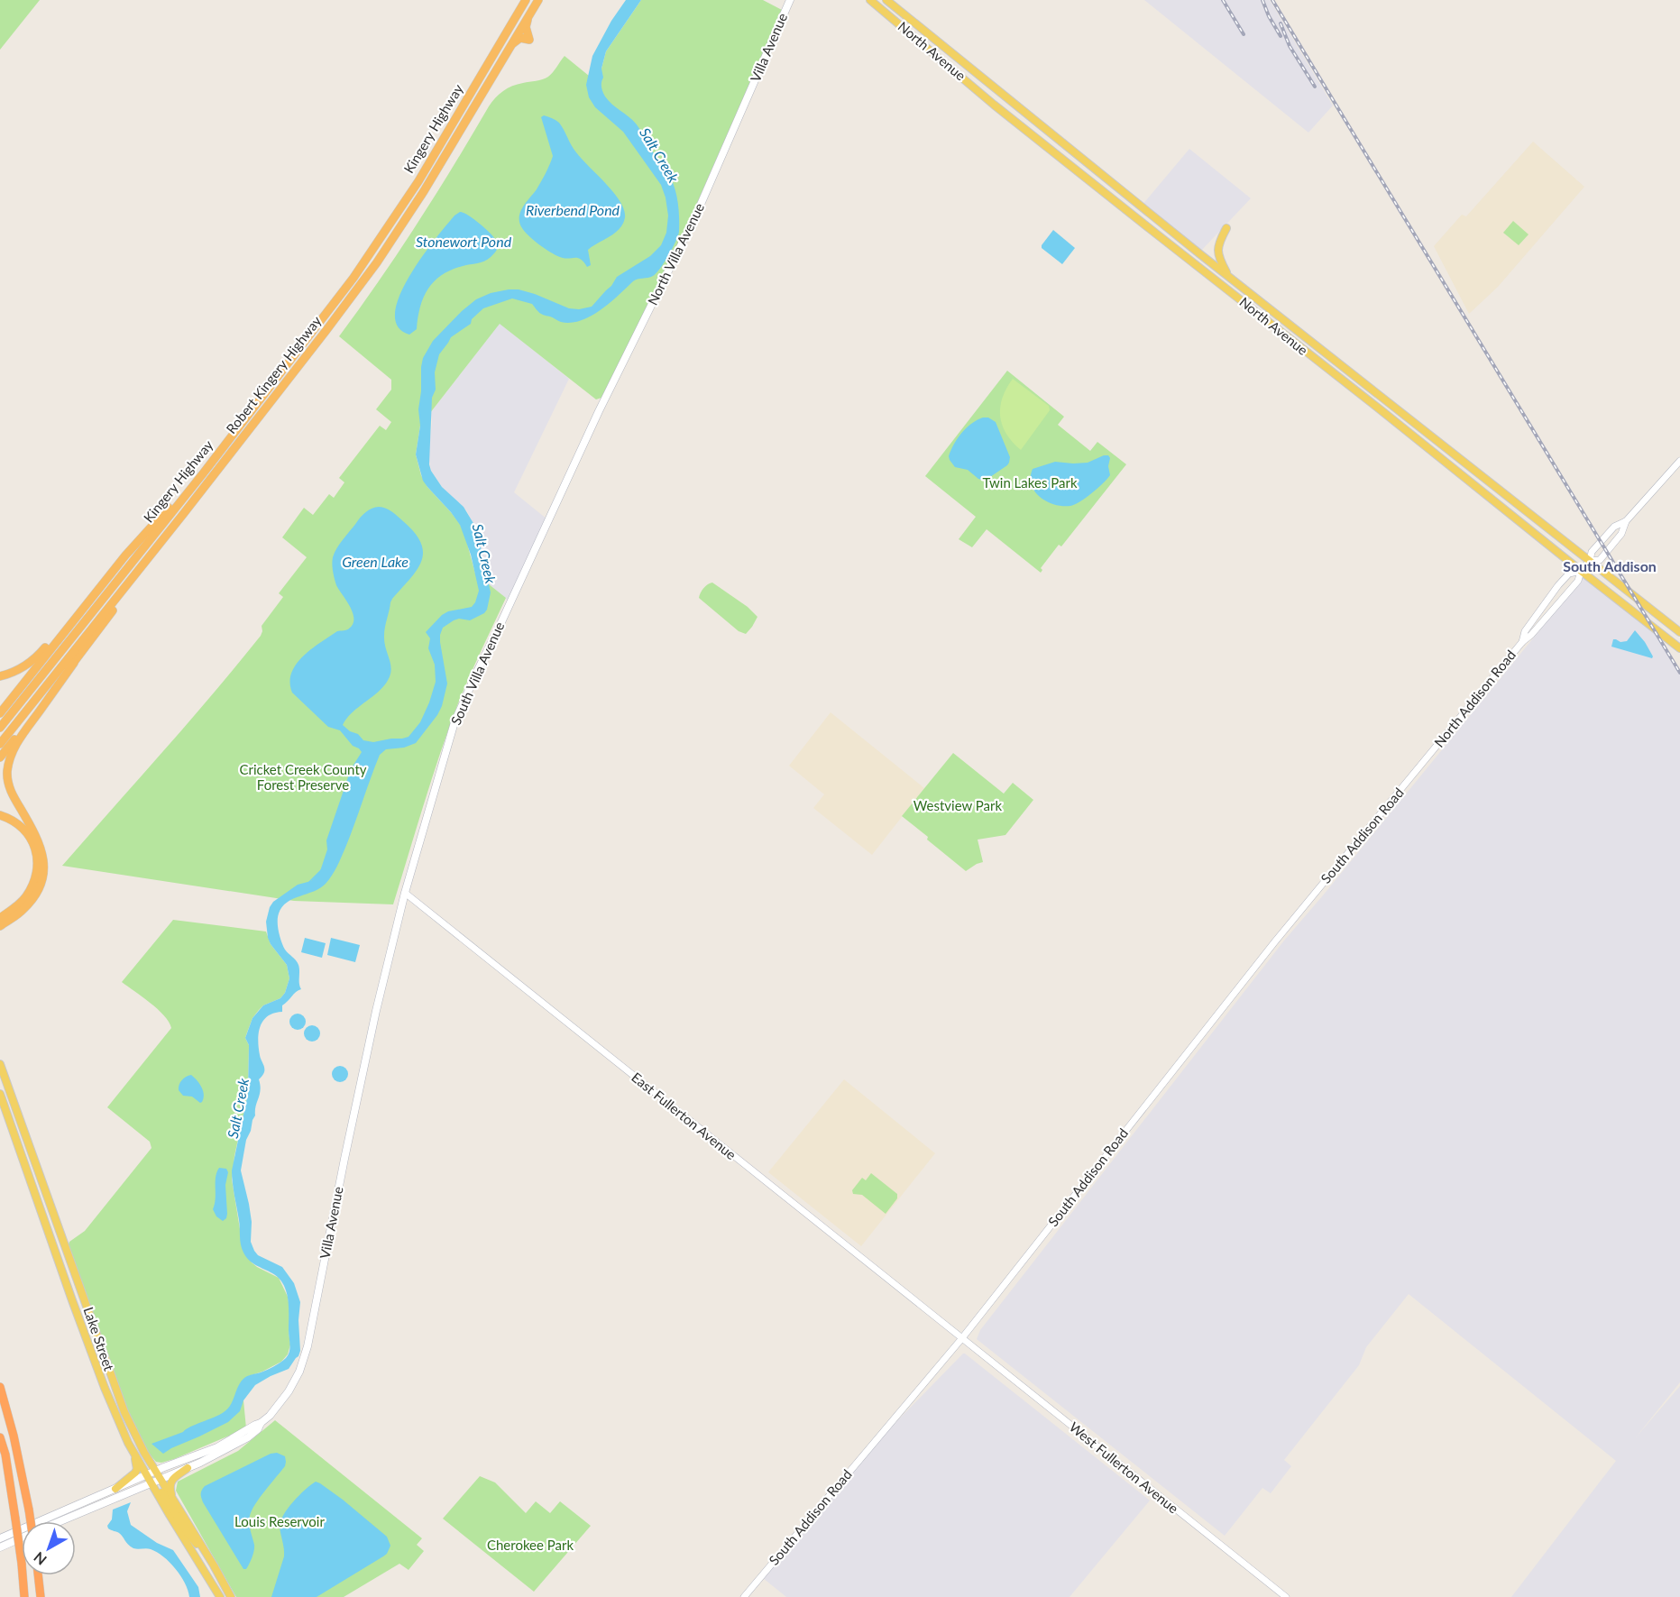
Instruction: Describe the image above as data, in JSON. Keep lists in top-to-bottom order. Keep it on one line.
{"streets":{"highway":["Kingery Highway","Robert Kingery Highway"],"main road":["Villa Avenue","North Avenue","North Villa Avenue","South Villa Avenue","Lake Street"],"street":["North Addison Road","South Addison Road","East Fullerton Avenue","West Fullerton Avenue"]},"crossings":[["Villa Avenue","North Villa Avenue"],["Villa Avenue","South Villa Avenue"],["Villa Avenue","Lake Street"],["North Avenue","North Addison Road"],["North Villa Avenue","South Villa Avenue"],["South Villa Avenue","East Fullerton Avenue"],["North Addison Road","South Addison Road"],["South Addison Road","East Fullerton Avenue"],["South Addison Road","West Fullerton Avenue"],["East Fullerton Avenue","West Fullerton Avenue"]],"districts":["South Addison"],"water":["Salt Creek","Riverbend Pond","Stonewort Pond","Green Lake"],"parks":["Twin Lakes Park","Cricket Creek County Forest Preserve","Westview Park","Louis Reservoir","Cherokee Park"],"north":"bottom left"}
